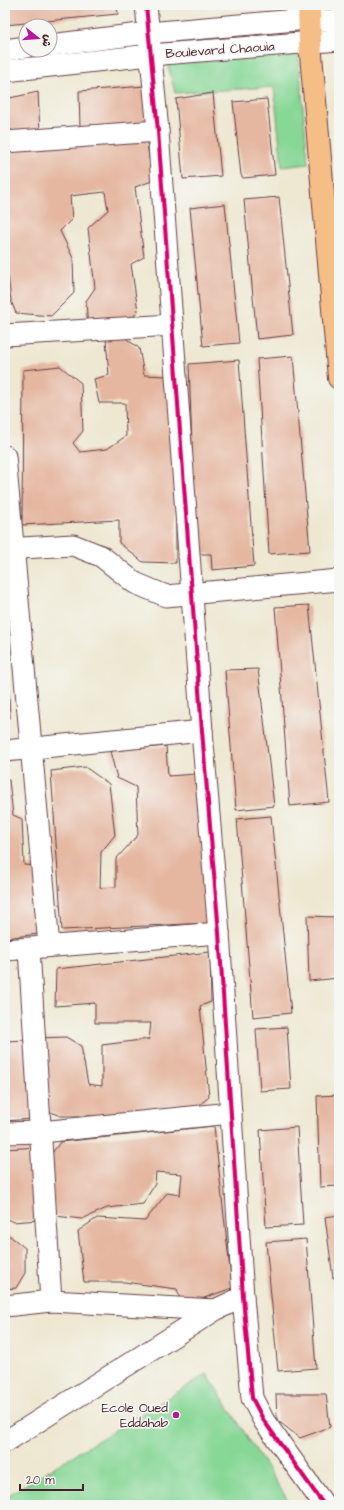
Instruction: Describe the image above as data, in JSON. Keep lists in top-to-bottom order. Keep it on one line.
{"streets":{"street":["Boulevard Chaouia"]},"places":["Ecole Oued Eddahab"],"scale_bar":"20 m","north":"right"}
